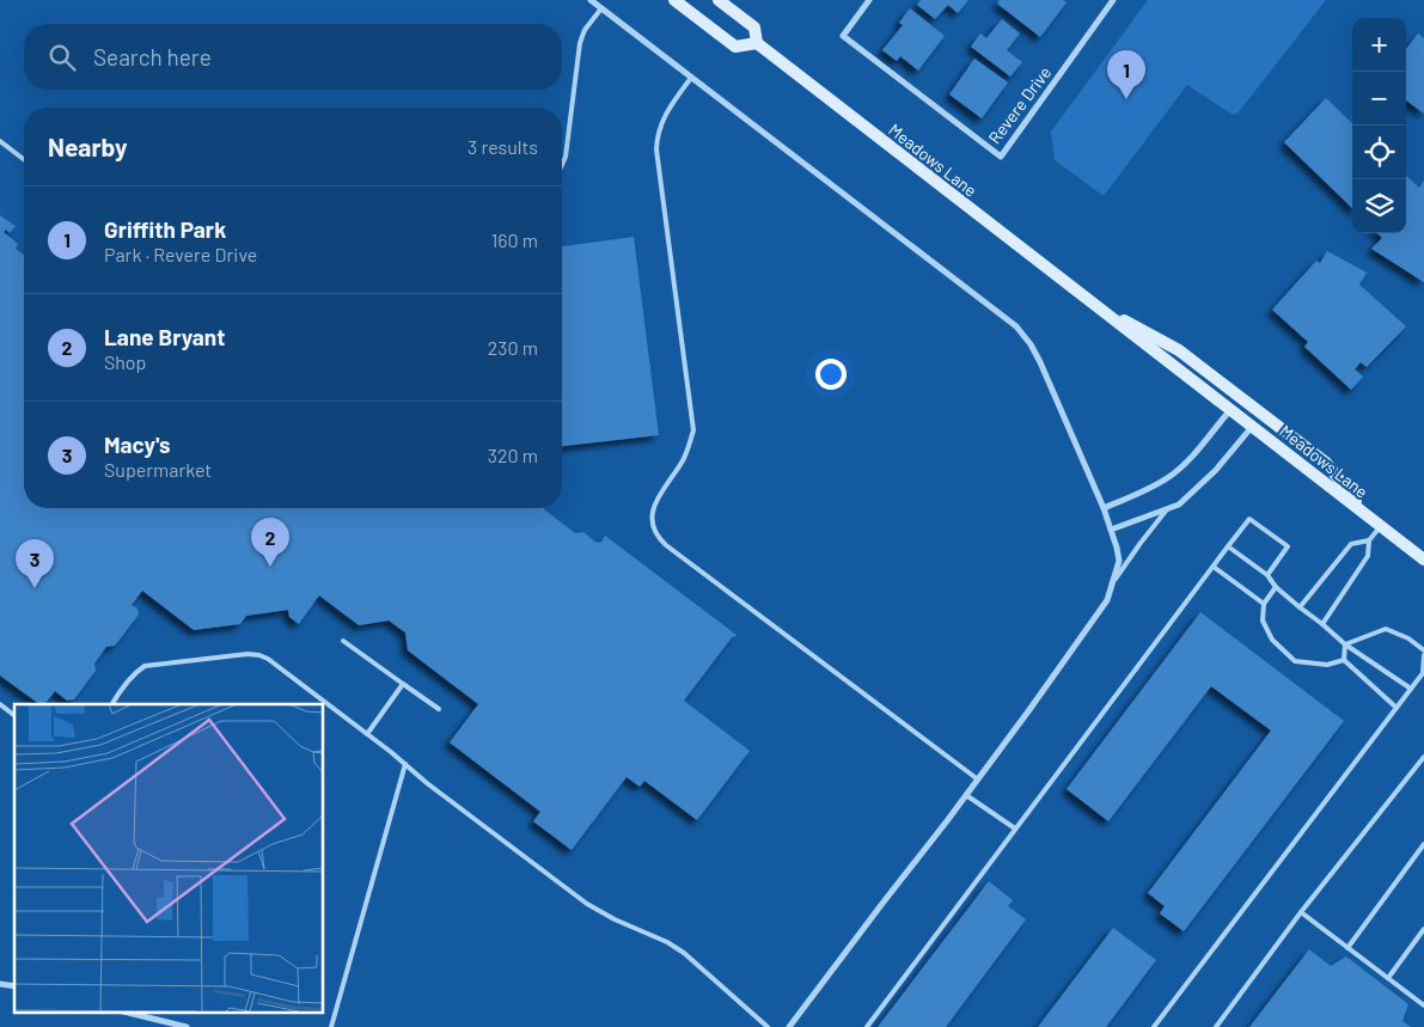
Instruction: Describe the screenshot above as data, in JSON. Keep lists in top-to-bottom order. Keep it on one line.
{"streets":{"street":["Revere Drive","Meadows Lane"]},"page":{"map_buttons":["+","−"],"search":"Search here","pins":["1","2","3"],"heading":["Nearby","3 results"],"list":[{"mark":"1","name":"Griffith Park","note":"Park · Revere Drive","value":"160 m"},{"mark":"2","name":"Lane Bryant","note":"Shop","value":"230 m"},{"mark":"3","name":"Macy's","note":"Supermarket","value":"320 m"}]}}
